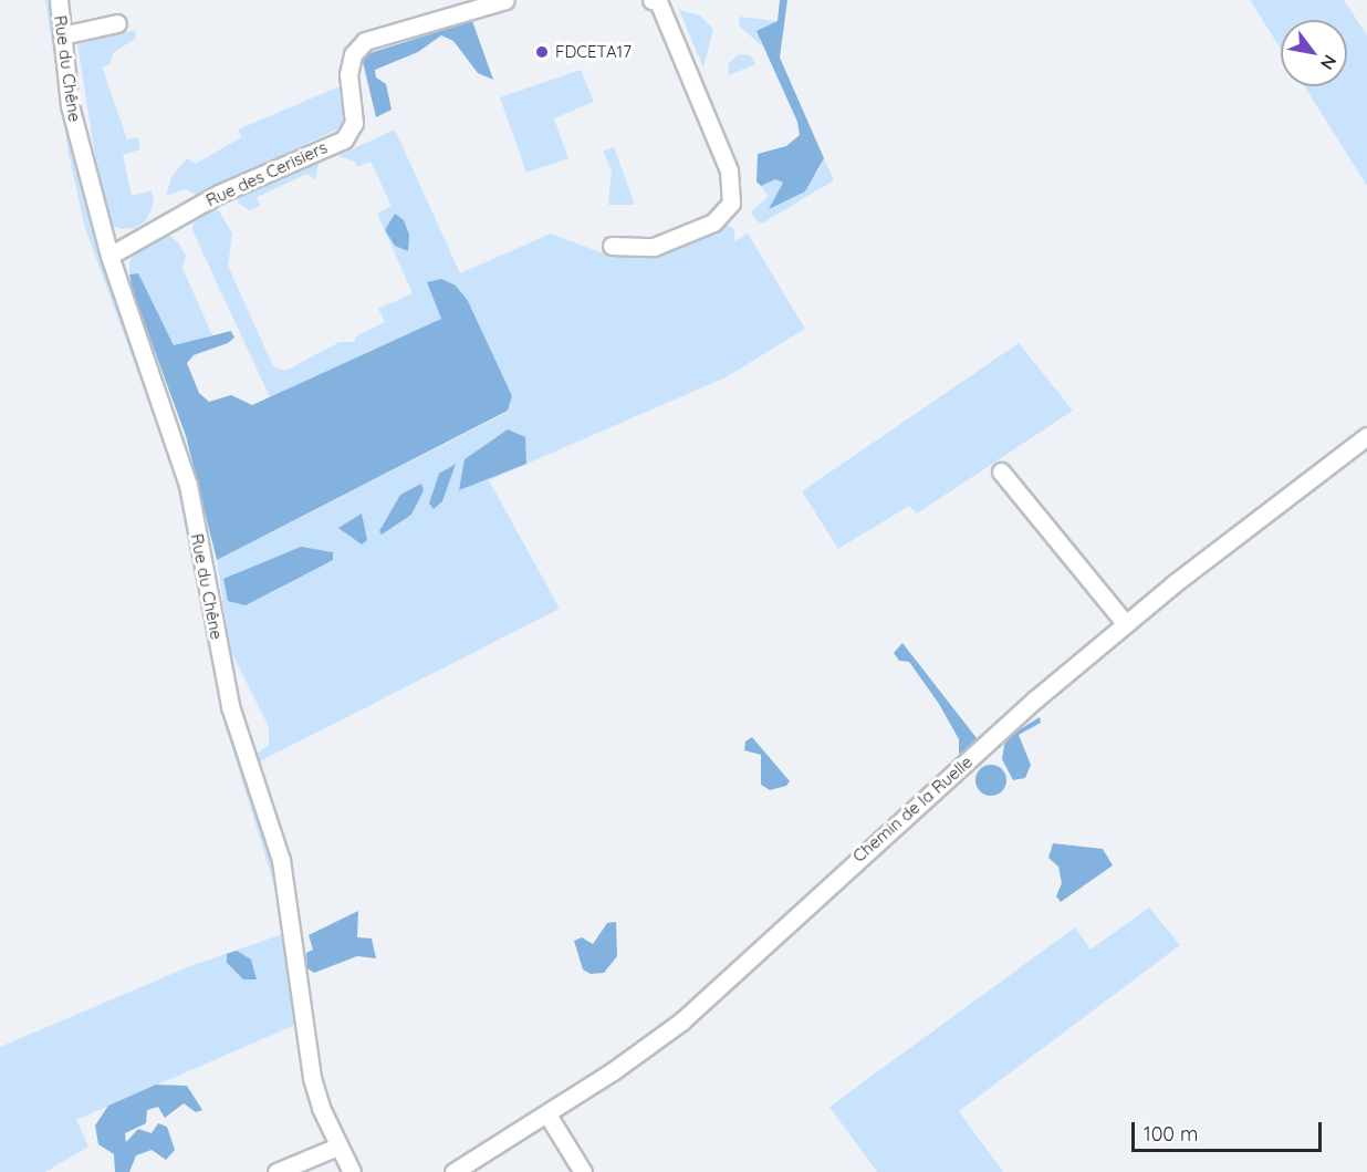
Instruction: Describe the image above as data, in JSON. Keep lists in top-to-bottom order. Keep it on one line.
{"streets":{"street":["Rue du Chêne","Rue des Cerisiers","Chemin de la Ruelle"]},"crossings":[["Rue du Chêne","Rue des Cerisiers"]],"places":["FDCETA17"],"scale_bar":"100 m","north":"bottom right"}
